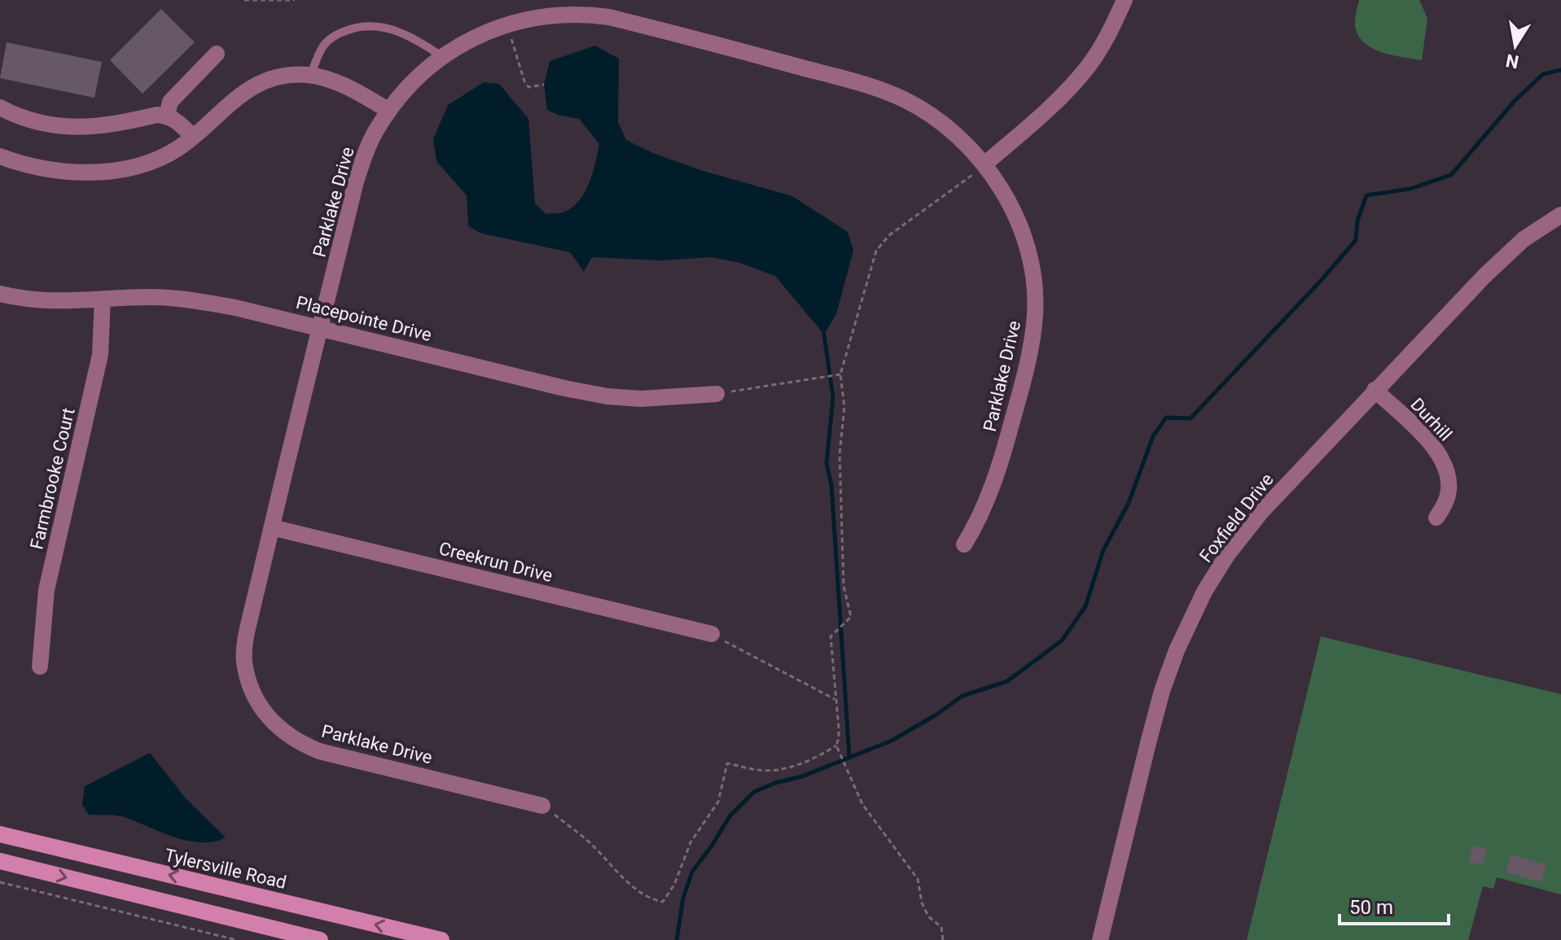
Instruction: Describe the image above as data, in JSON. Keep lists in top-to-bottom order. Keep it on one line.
{"streets":{"main road":["Tylersville Road"],"street":["Parklake Drive","Placepointe Drive","Durhill","Farmbrooke Court","Foxfield Drive","Creekrun Drive"]},"crossings":[["Parklake Drive","Placepointe Drive"],["Parklake Drive","Creekrun Drive"],["Placepointe Drive","Farmbrooke Court"],["Durhill","Foxfield Drive"]],"scale_bar":"50 m","north":"bottom"}
